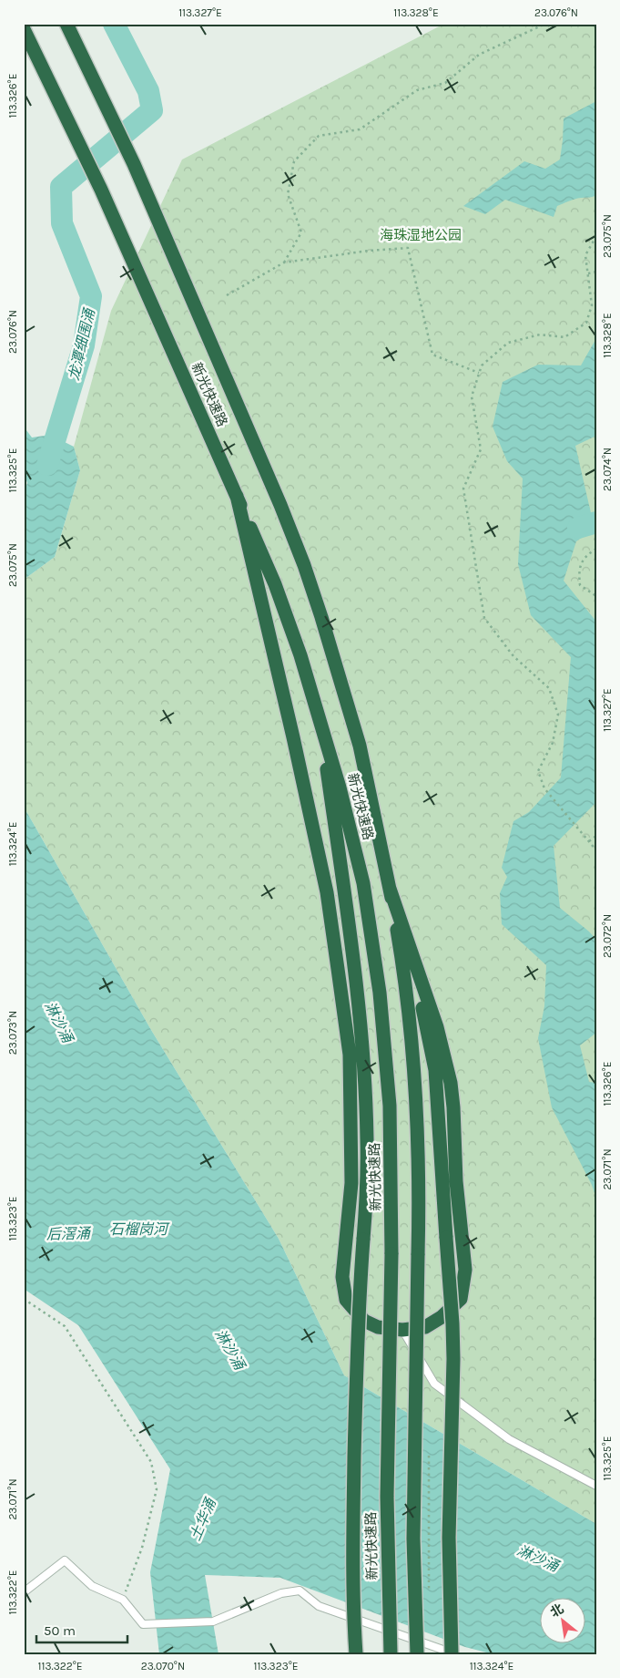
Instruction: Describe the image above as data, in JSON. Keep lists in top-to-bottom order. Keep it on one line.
{"streets":{"highway":["新光快速路"]},"water":["龙潭细围涌","淋沙涌","石榴岗河","后滘涌","土华涌"],"parks":["海珠湿地公园"],"scale_bar":"50 m","north":"top left","coordinates":["113.327°E","113.328°E","23.076°N","113.326°E","23.075°N","23.074°N","113.325°E","113.324°E","23.072°N","23.073°N","23.071°N","113.323°E","113.322°E","23.070°N"]}
